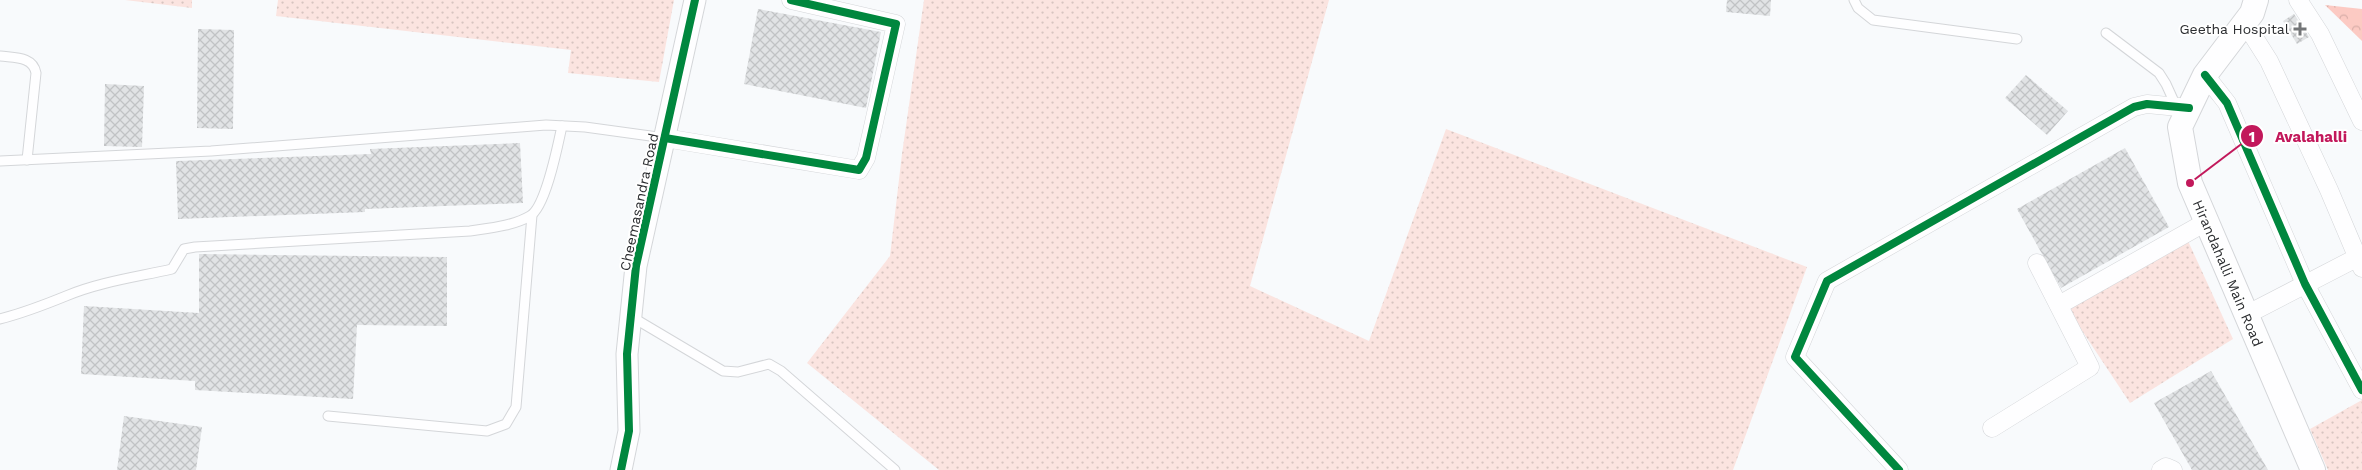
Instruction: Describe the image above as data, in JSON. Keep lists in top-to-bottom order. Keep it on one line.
{"streets":{"main road":["Hirandahalli Main Road"],"street":["Cheemasandra Road"]},"places":{"health":["Geetha Hospital"],"other":["Avalahalli"]}}
